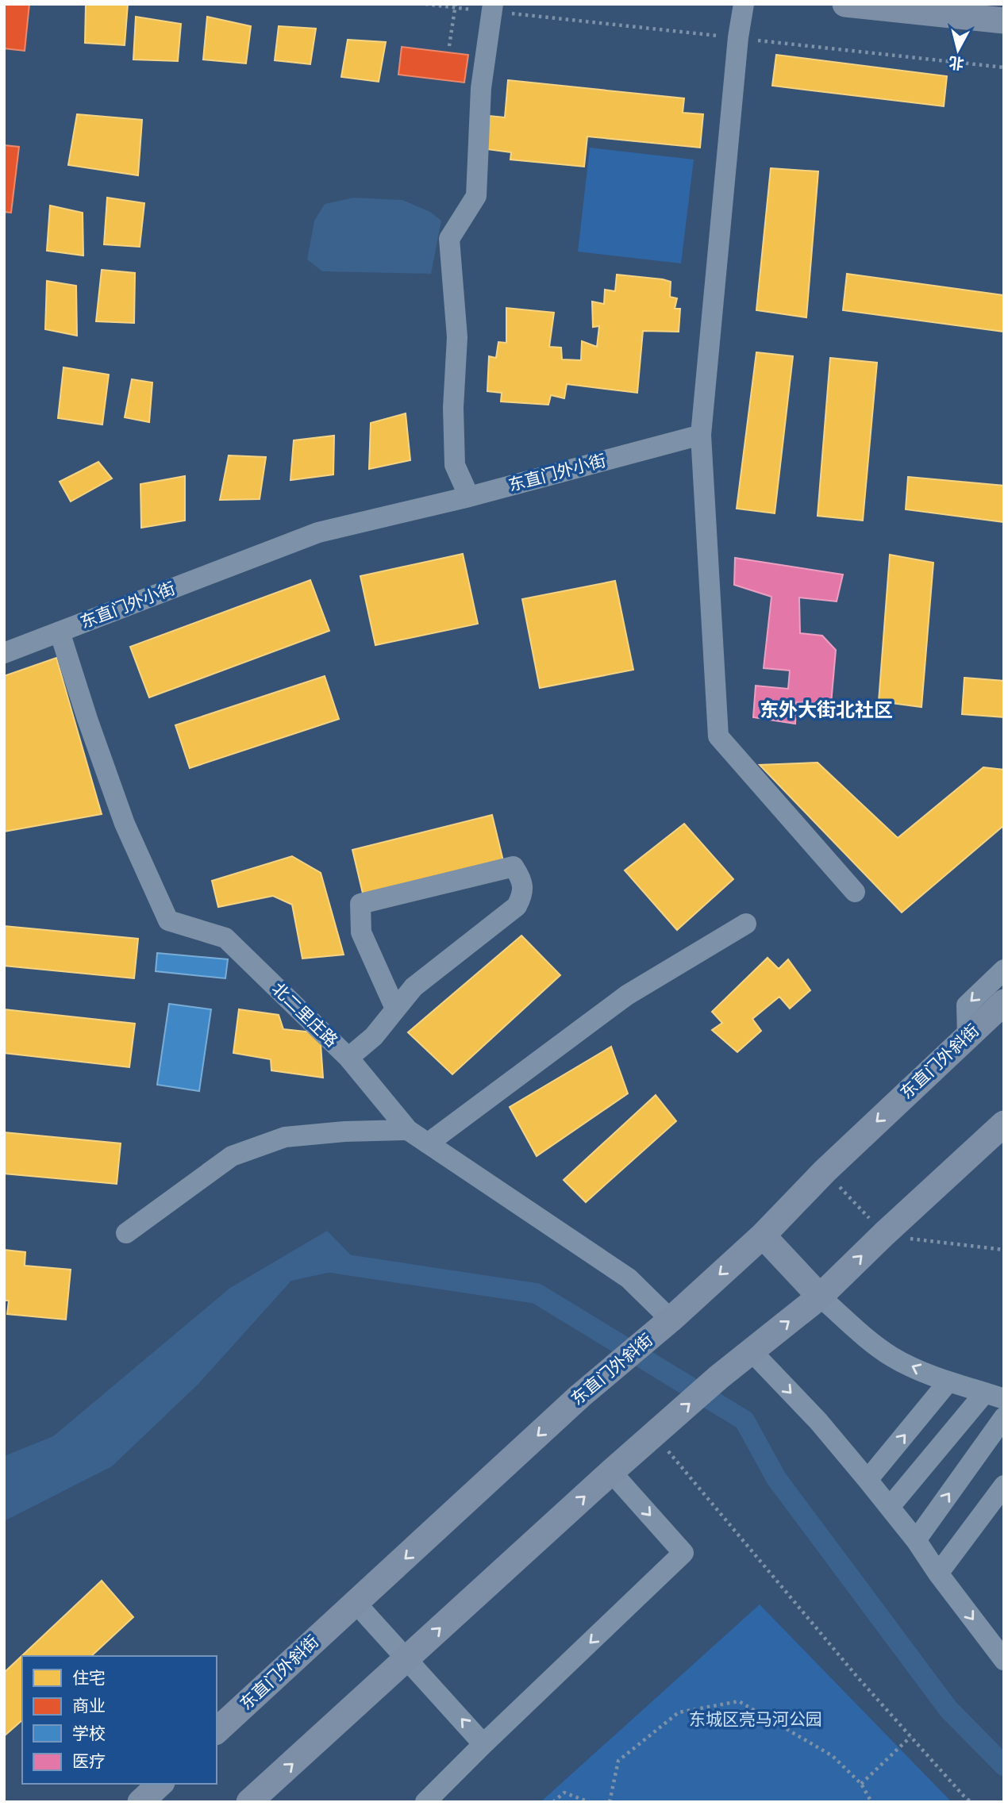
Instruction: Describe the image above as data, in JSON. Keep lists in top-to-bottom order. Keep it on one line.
{"streets":{"main road":["东直门外斜街"],"street":["东直门外小街","北二里庄路"]},"crossings":[["东直门外小街","北二里庄路"],["北二里庄路","东直门外斜街"]],"districts":["东外大街北社区"],"parks":["东城区亮马河公园"],"legend":["住宅","商业","学校","医疗"],"north":"bottom"}
